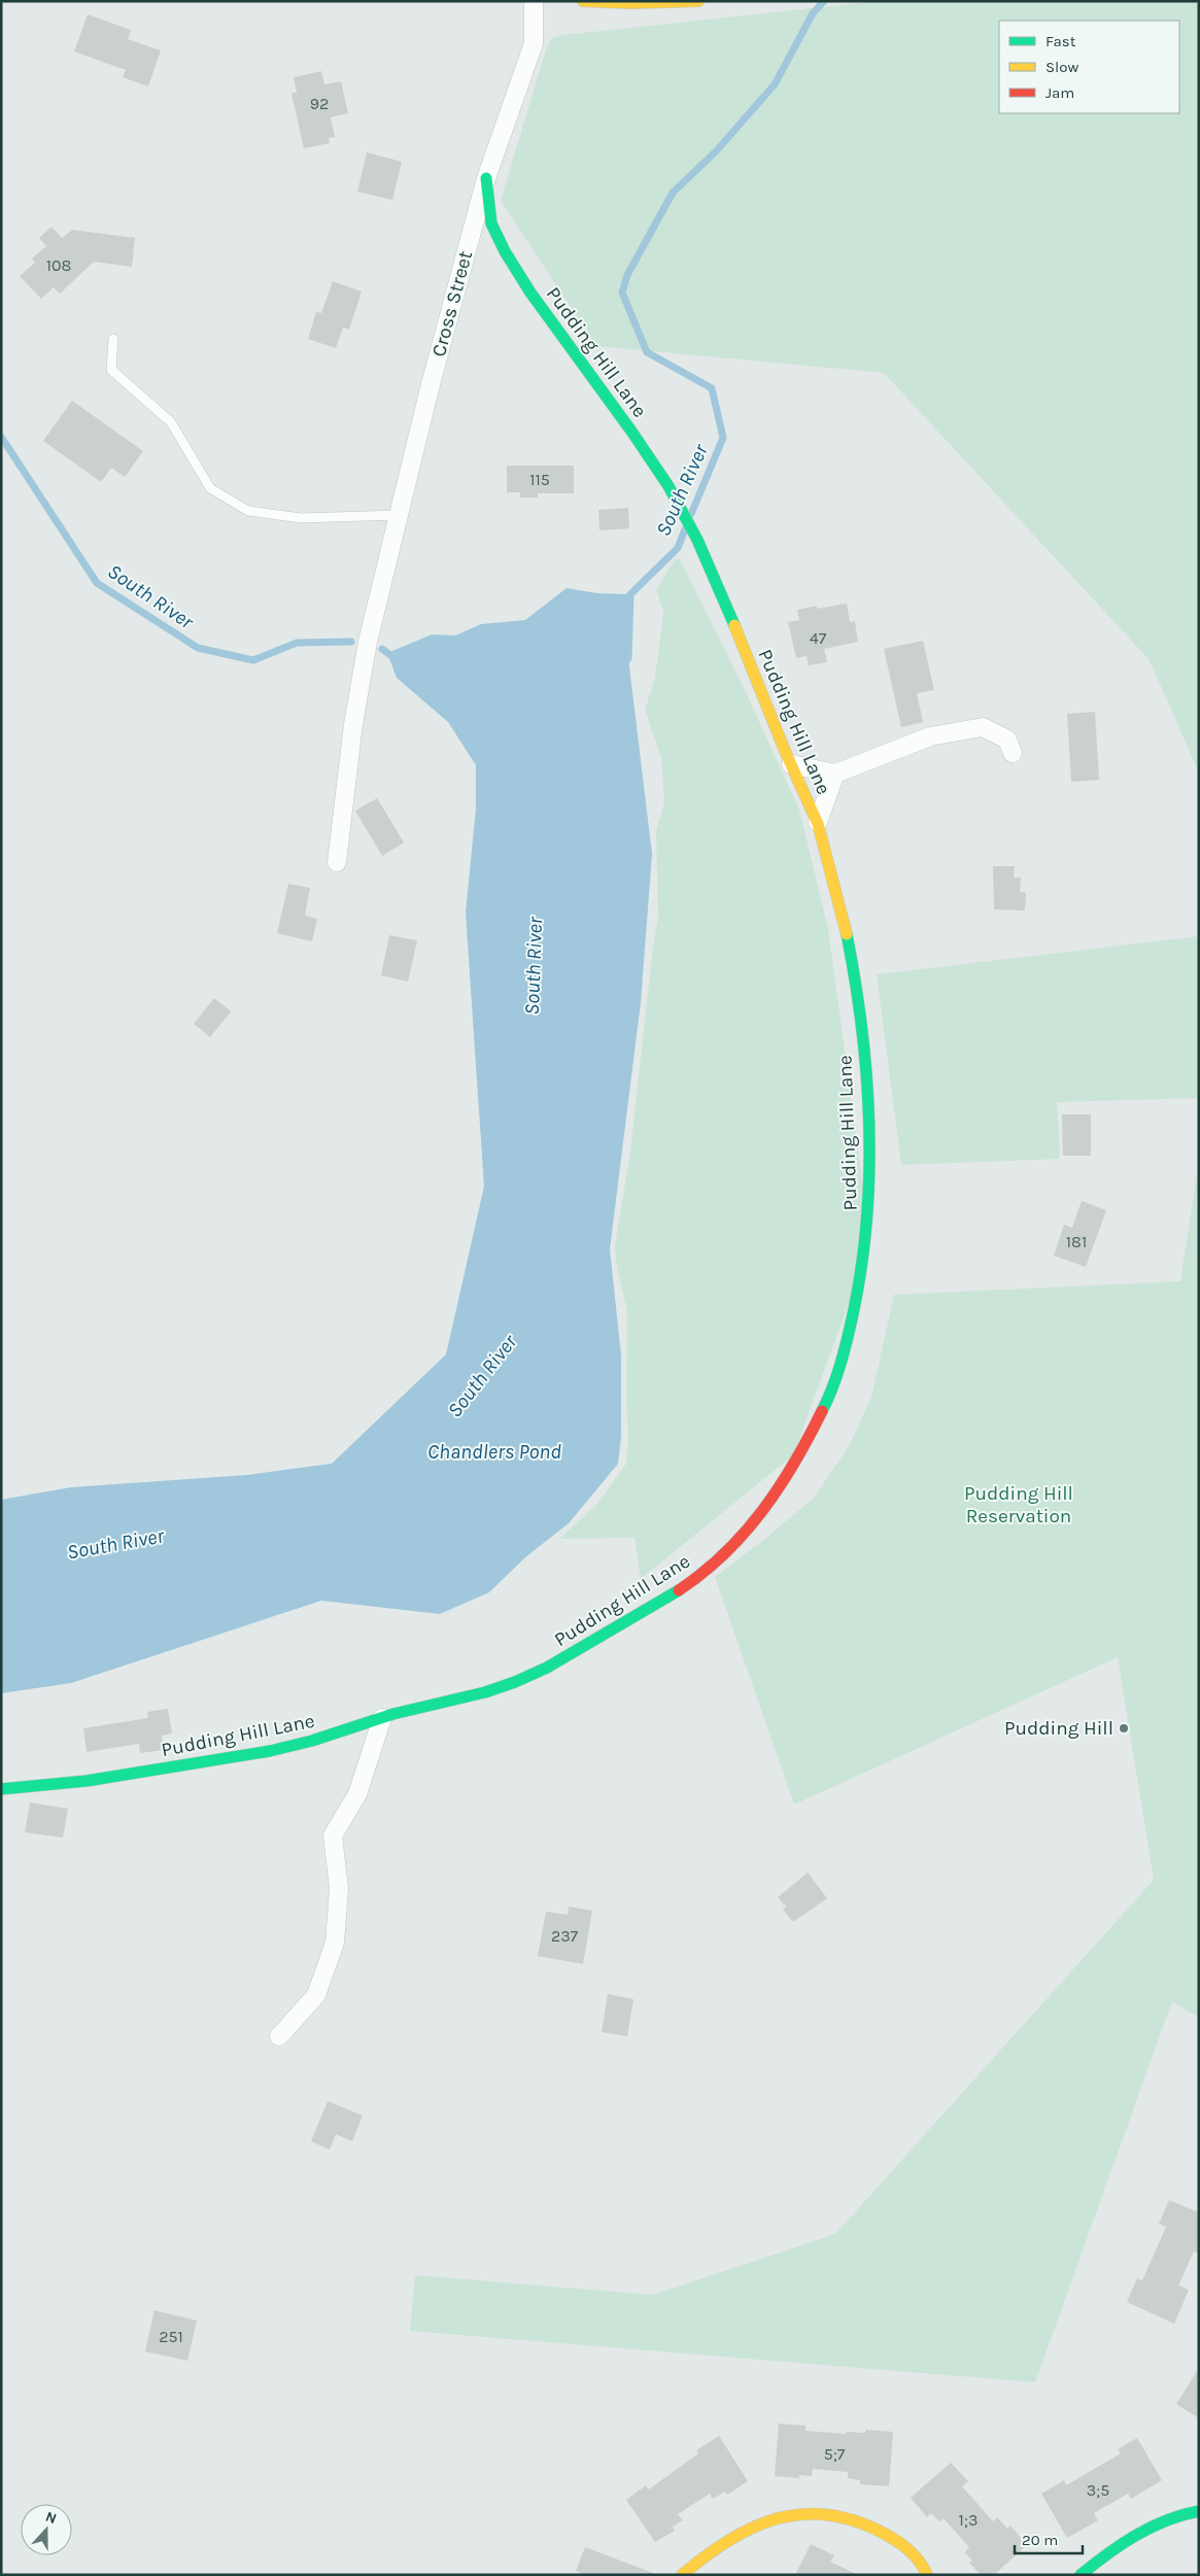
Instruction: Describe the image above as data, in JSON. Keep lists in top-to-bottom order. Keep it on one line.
{"streets":{"street":["Cross Street","Pudding Hill Lane"]},"crossings":[["Cross Street","Pudding Hill Lane"]],"water":["South River","Chandlers Pond"],"parks":["Pudding Hill Reservation"],"places":["Pudding Hill"],"house_numbers":["92","108","115","47","181","237","251","5;7","3;5","1;3"],"legend":["Fast","Slow","Jam"],"scale_bar":"20 m","north":"top"}
